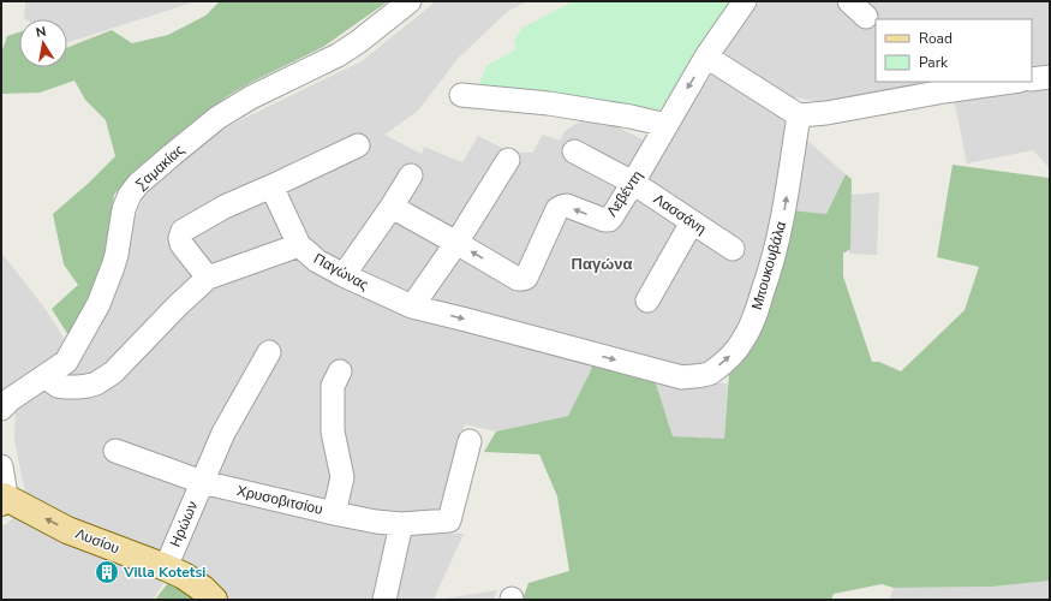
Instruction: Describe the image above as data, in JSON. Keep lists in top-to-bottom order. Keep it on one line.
{"streets":{"main road":["Λυσίου"],"street":["Σαμακίας","Λεβέντη","Λασσάνη","Μπουκουβάλα","Παγώνας","Χρυσοβιτσίου","Ηρώων"]},"crossings":[["Σαμακίας","Παγώνας"],["Λεβέντη","Λασσάνη"],["Μπουκουβάλα","Παγώνας"],["Χρυσοβιτσίου","Ηρώων"],["Ηρώων","Λυσίου"]],"one_way":["Μπουκουβάλα","Παγώνας","Λυσίου"],"districts":["Παγώνα"],"places":{"building":["Villa Kotetsi"]},"legend":["Road","Park"],"north":"top"}
